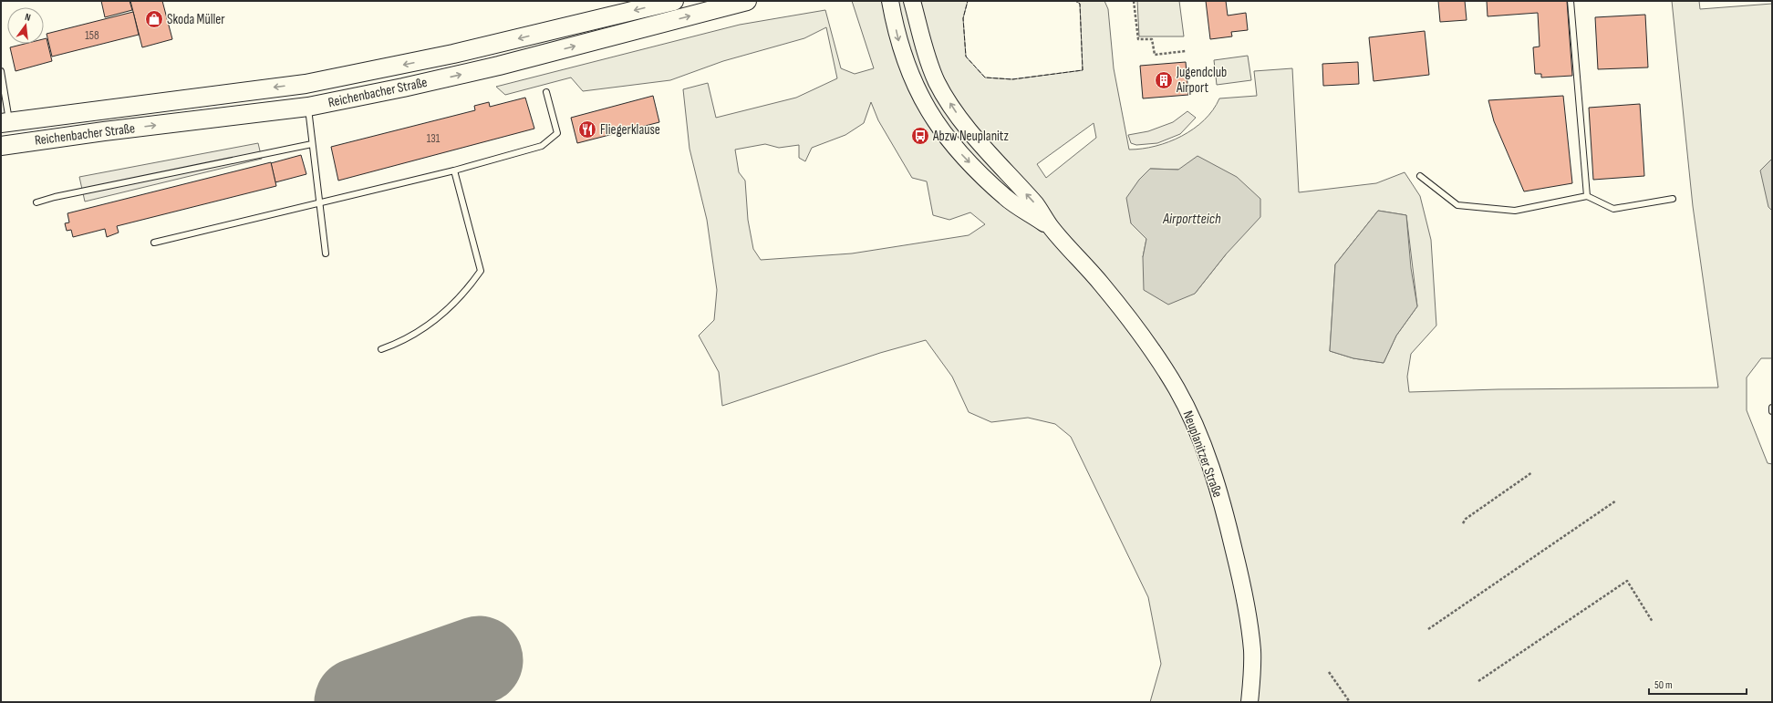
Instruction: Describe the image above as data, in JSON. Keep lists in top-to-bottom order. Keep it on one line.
{"streets":{"main road":["Reichenbacher Straße","Neuplanitzer Straße"]},"water":["Airportteich"],"places":{"shop":["Skoda Müller"],"building":["Jugendclub Airport"],"restaurant":["Fliegerklause"],"bus stop":["Abzw Neuplanitz"]},"house_numbers":["158","131"],"scale_bar":"50 m","north":"top"}
